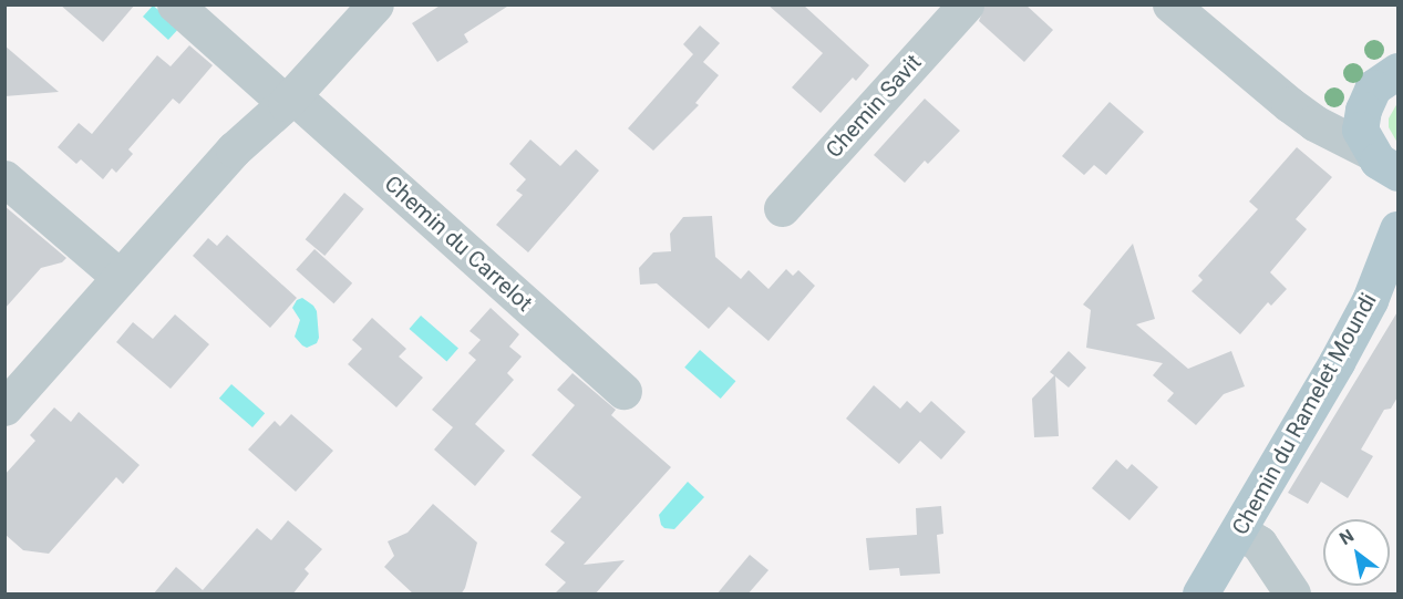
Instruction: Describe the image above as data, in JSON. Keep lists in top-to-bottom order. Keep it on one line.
{"streets":{"main road":["Chemin du Ramelet Moundi"],"street":["Chemin Savit","Chemin du Carrelot"]},"north":"top left"}
